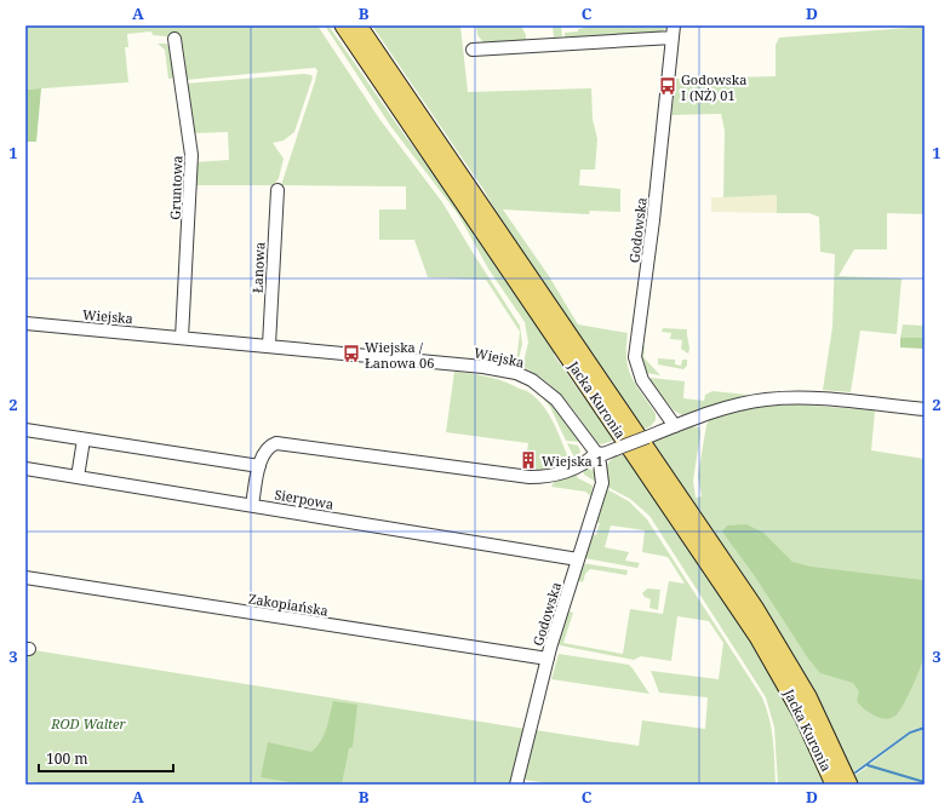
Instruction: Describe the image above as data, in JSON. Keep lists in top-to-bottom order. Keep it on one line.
{"streets":{"main road":["Jacka Kuronia"],"street":["Gruntowa","Godowska","Łanowa","Wiejska","Sierpowa","Zakopiańska"]},"crossings":[["Gruntowa","Wiejska"],["Godowska","Wiejska"],["Godowska","Sierpowa"],["Godowska","Zakopiańska"],["Łanowa","Wiejska"]],"parks":["ROD Walter"],"places":{"bus stop":["Godowska I (NŻ) 01","Wiejska / Łanowa 06"],"building":["Wiejska 1"]},"scale_bar":"100 m","grid":{"columns":["A","B","C","D"],"rows":["1","2","3"]}}
